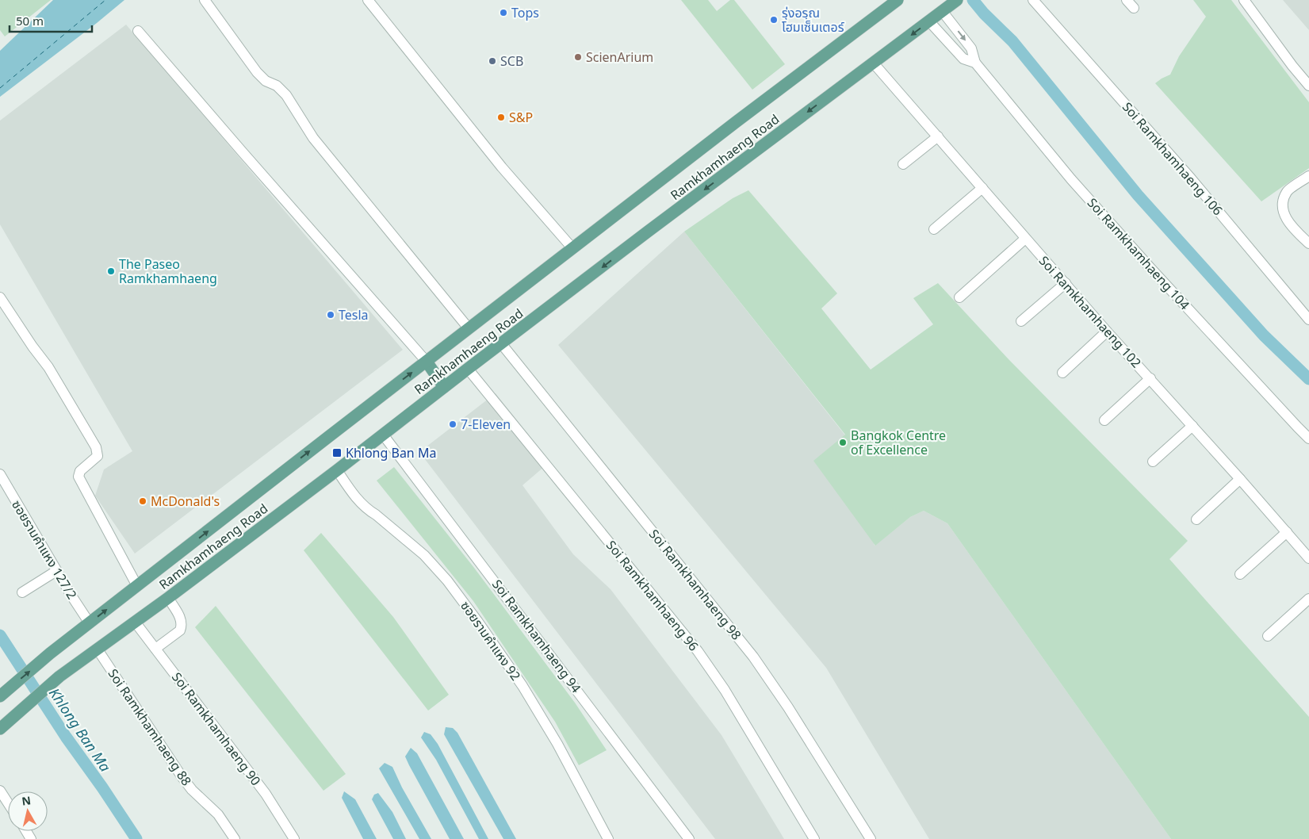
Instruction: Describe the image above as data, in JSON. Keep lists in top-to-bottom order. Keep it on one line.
{"streets":{"main road":["Ramkhamhaeng Road"],"street":["Soi Ramkhamhaeng 106","Soi Ramkhamhaeng 104","Soi Ramkhamhaeng 102","ซอยรามคำแหง 127/2","Soi Ramkhamhaeng 98","Soi Ramkhamhaeng 96","Soi Ramkhamhaeng 94","ซอยรามคําแหง 92","Soi Ramkhamhaeng 88","Soi Ramkhamhaeng 90"]},"crossings":[["Ramkhamhaeng Road","Soi Ramkhamhaeng 104"],["Ramkhamhaeng Road","Soi Ramkhamhaeng 102"],["Ramkhamhaeng Road","ซอยรามคำแหง 127/2"],["Ramkhamhaeng Road","Soi Ramkhamhaeng 98"],["Ramkhamhaeng Road","Soi Ramkhamhaeng 96"],["Ramkhamhaeng Road","Soi Ramkhamhaeng 94"],["Ramkhamhaeng Road","ซอยรามคําแหง 92"],["Ramkhamhaeng Road","Soi Ramkhamhaeng 88"],["Ramkhamhaeng Road","Soi Ramkhamhaeng 90"]],"water":["Khlong Ban Ma"],"places":{"other":["Tops","รุ่งอรุณ โฮมเซ็นเตอร์","ScienArium","SCB","S&P","The Paseo Ramkhamhaeng","Tesla","7-Eleven","Bangkok Centre of Excellence","McDonald's"],"transit":["Khlong Ban Ma"]},"scale_bar":"50 m","north":"top"}
